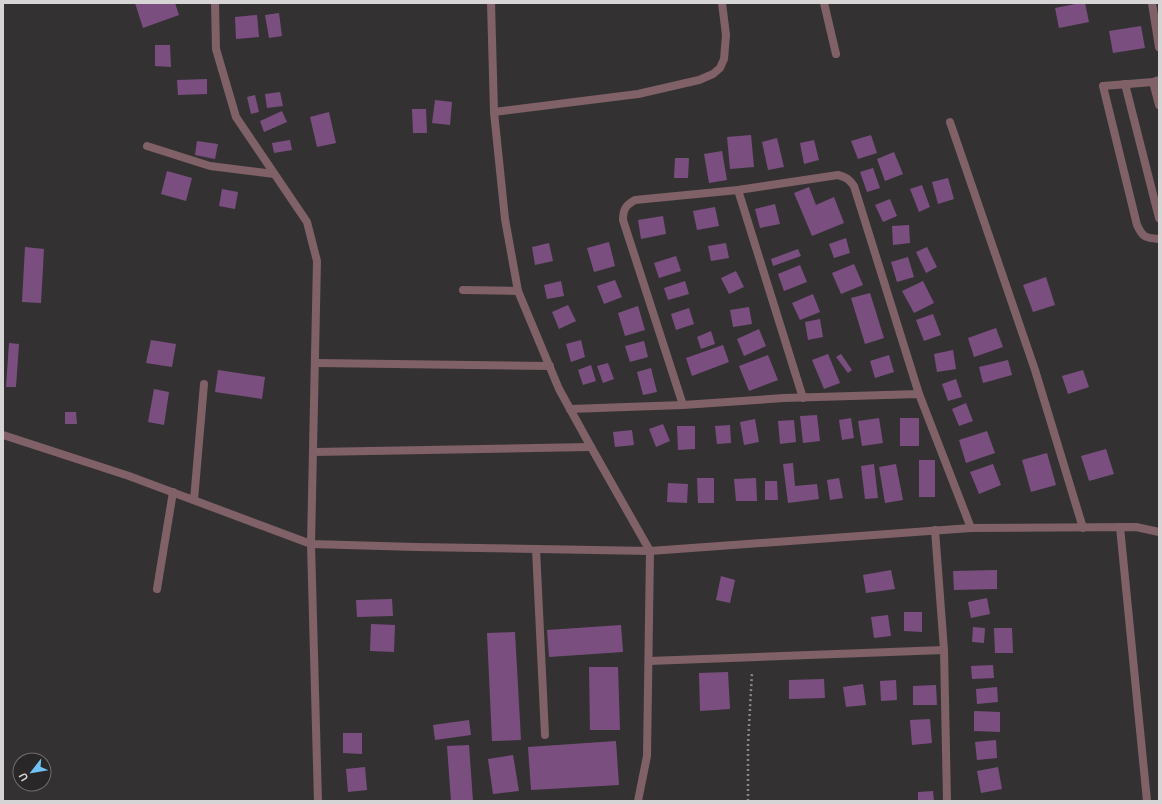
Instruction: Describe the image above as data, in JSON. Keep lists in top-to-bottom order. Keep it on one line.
{"north":"bottom left"}
